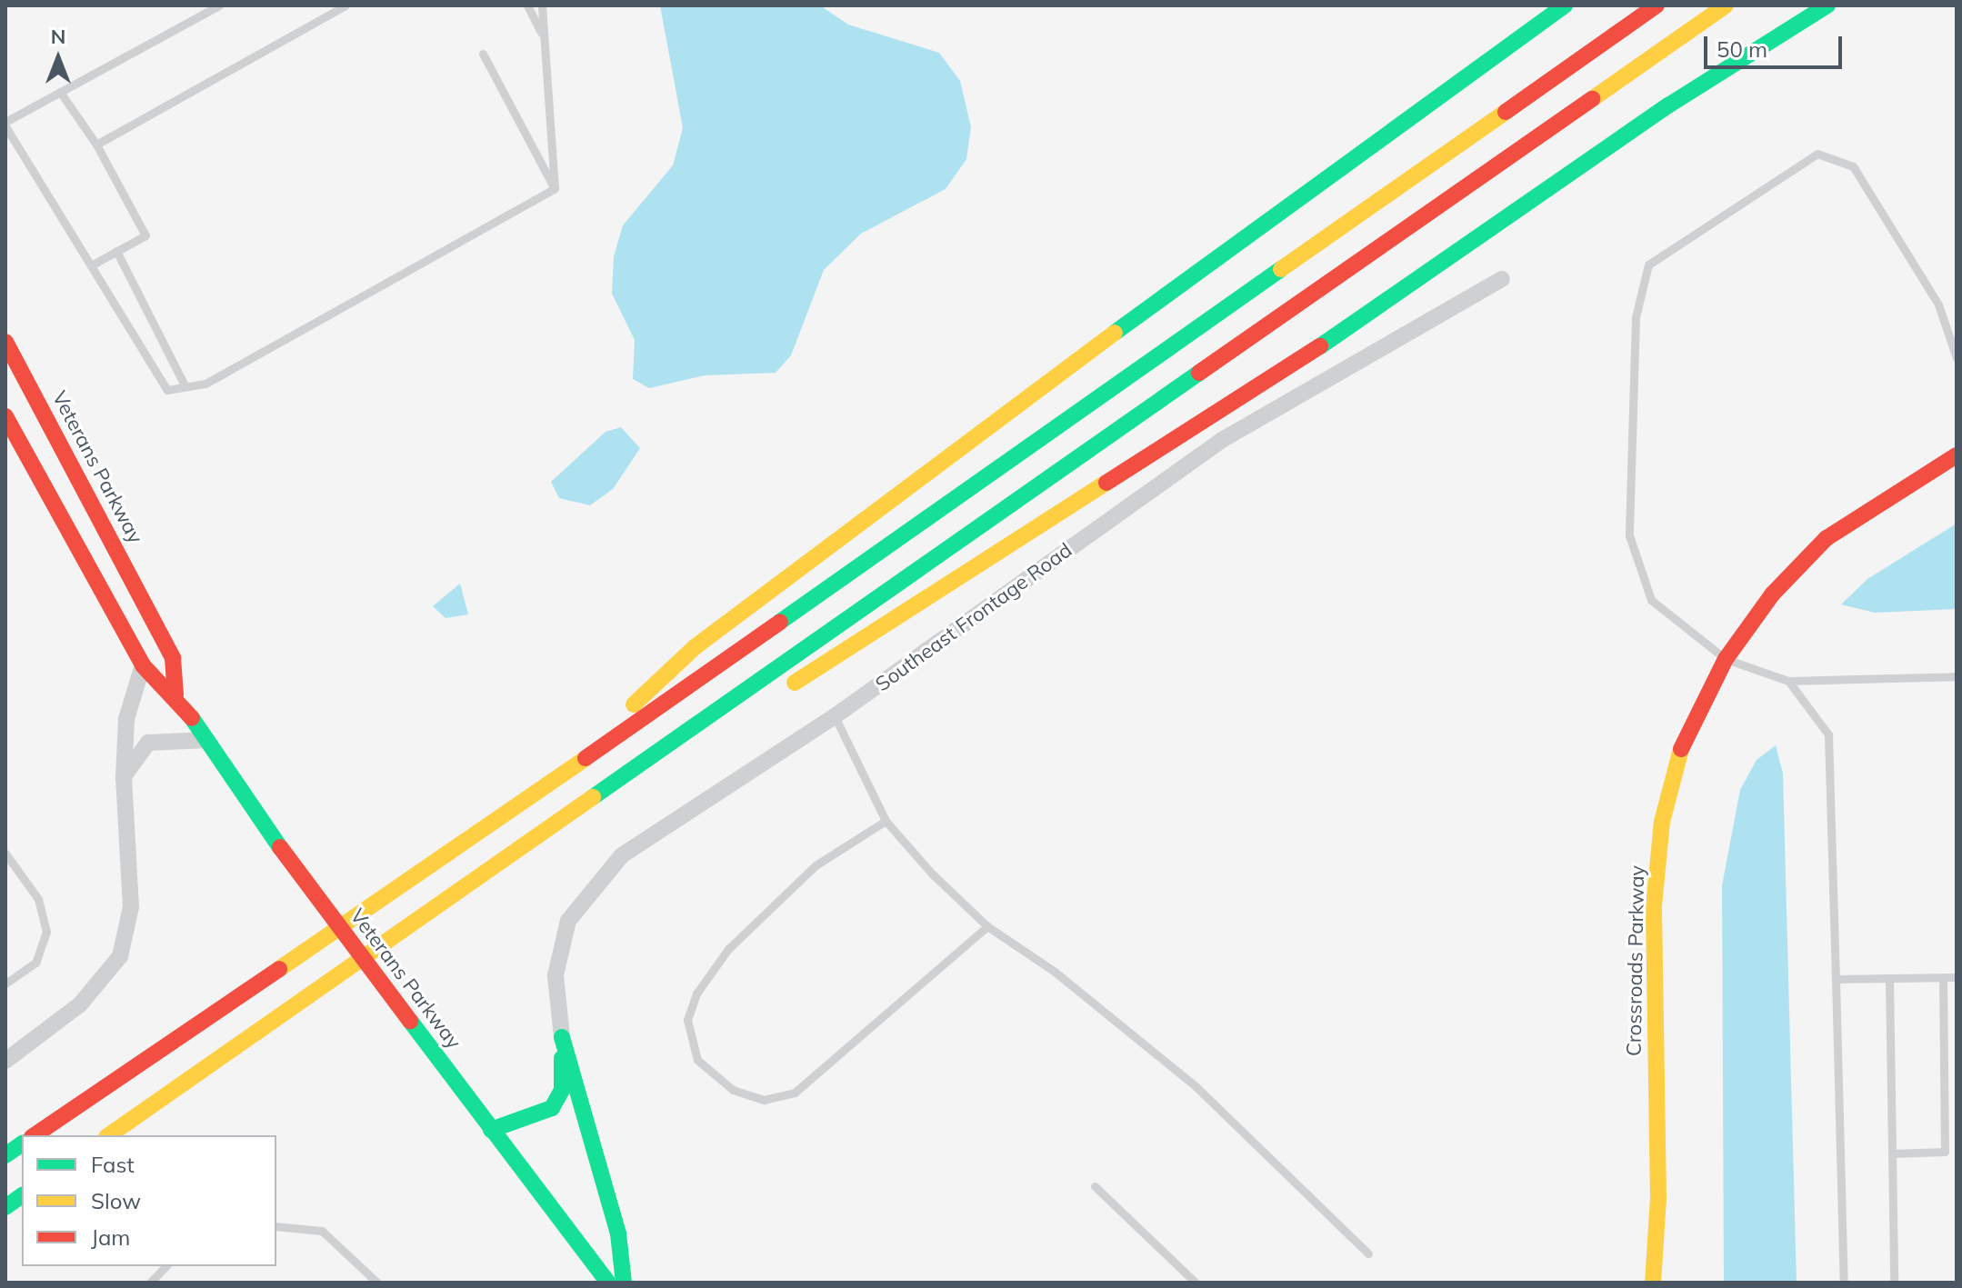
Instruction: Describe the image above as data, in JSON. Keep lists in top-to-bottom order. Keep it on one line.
{"streets":{"main road":["Veterans Parkway","Crossroads Parkway"],"street":["Southeast Frontage Road"]},"legend":["Fast","Slow","Jam"],"scale_bar":"50 m","north":"top"}
